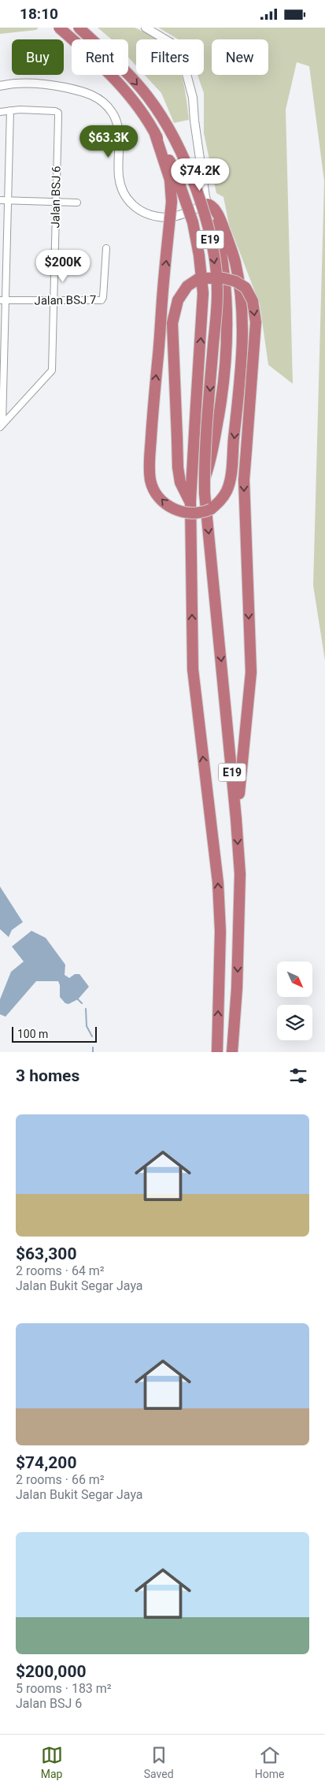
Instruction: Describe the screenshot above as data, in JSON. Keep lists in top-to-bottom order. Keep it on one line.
{"streets":{"highway":["E19"],"street":["Jalan BSJ 6","Jalan BSJ 7"]},"crossings":[["Jalan BSJ 6","Jalan BSJ 7"]],"scale_bar":"100 m","north":"bottom right","page":{"status":"18:10","chip":["Buy","Rent","Filters","New"],"price":["$63.3K","$74.2K","$200K"],"scale":"100 m","heading":"3 homes","list":[{"name":"$63,300","note":"2 rooms · 64 m² · Jalan Bukit Segar Jaya"},{"name":"$74,200","note":"2 rooms · 66 m² · Jalan Bukit Segar Jaya"},{"name":"$200,000","note":"5 rooms · 183 m² · Jalan BSJ 6"}],"tabs":["Map","Saved","Home"]}}
